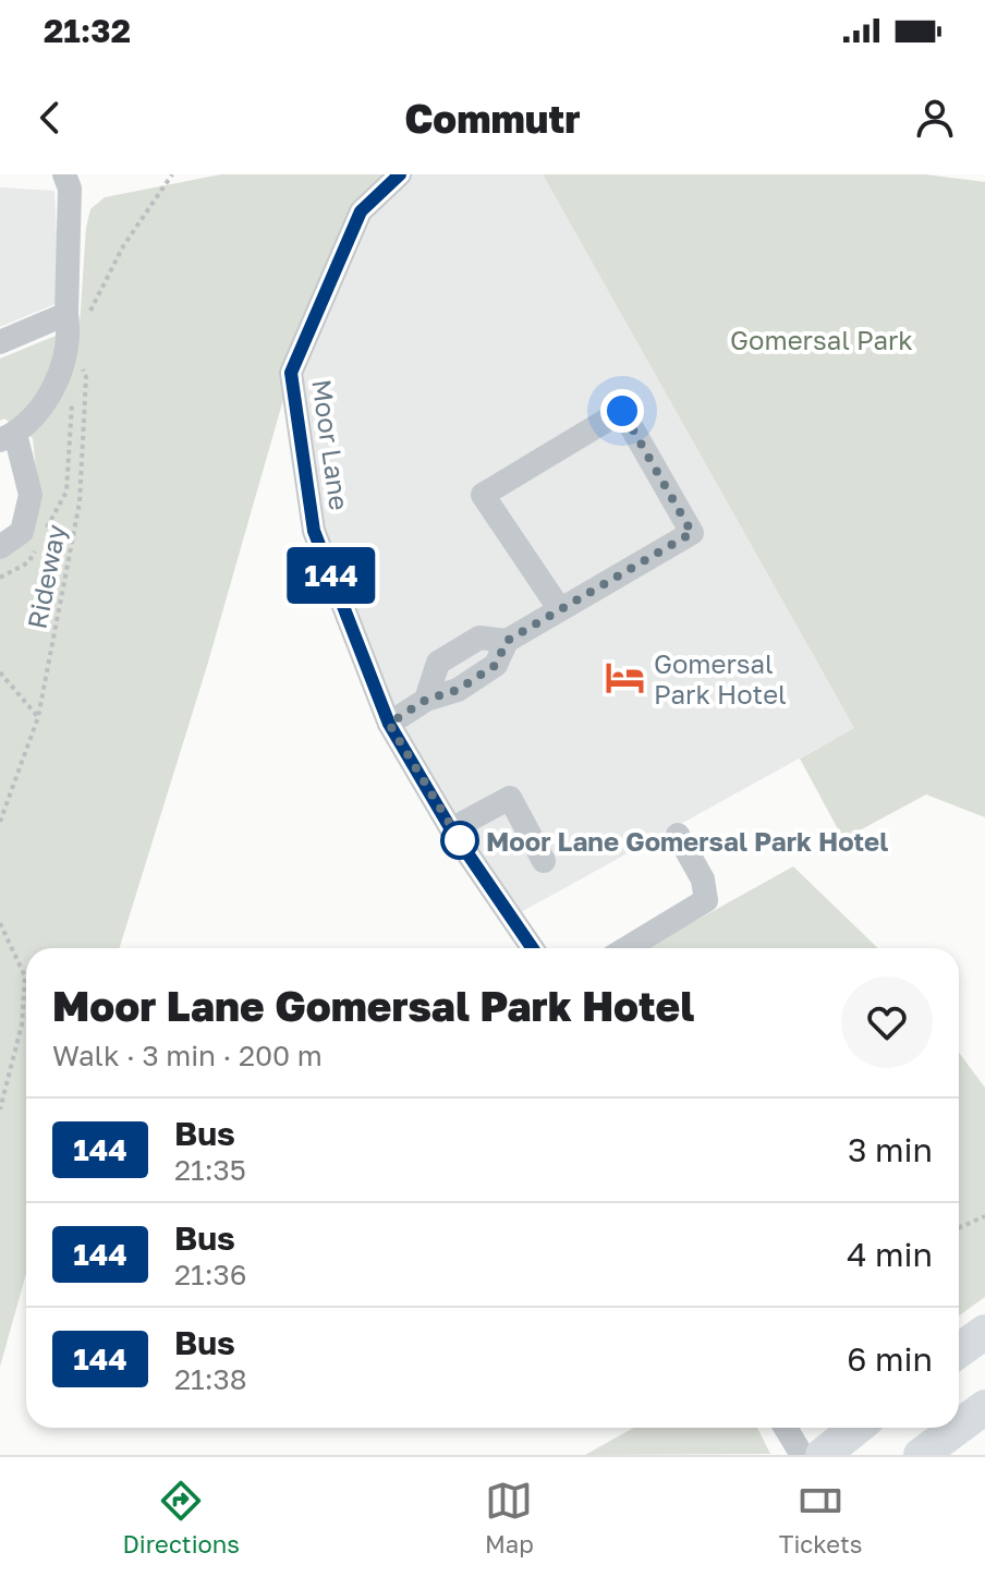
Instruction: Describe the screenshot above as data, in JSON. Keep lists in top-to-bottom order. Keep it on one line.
{"streets":{"street":["Moor Lane"],"path":["Rideway"]},"parks":["Gomersal Park"],"places":{"hotel":["Gomersal Park Hotel"],"other":["Moor Lane Gomersal Park Hotel"]},"lines":["bus line 144"],"page":{"status":"21:32","header":"Commutr","on_map":"144","heading":["Moor Lane Gomersal Park Hotel","Walk · 3 min · 200 m"],"list":[{"mark":"144","name":"Bus","note":"21:35","value":"3 min"},{"mark":"144","name":"Bus","note":"21:36","value":"4 min"},{"mark":"144","name":"Bus","note":"21:38","value":"6 min"}],"tabs":["Directions","Map","Tickets"]}}
